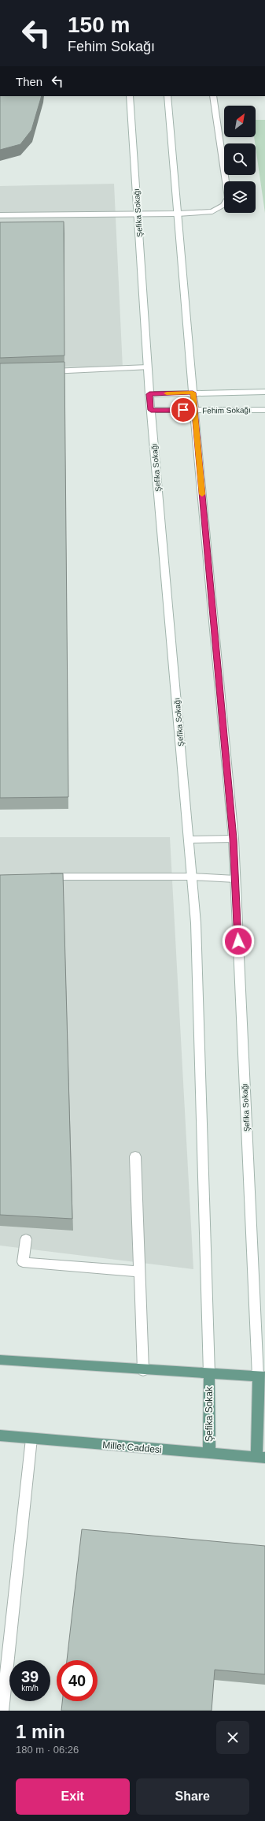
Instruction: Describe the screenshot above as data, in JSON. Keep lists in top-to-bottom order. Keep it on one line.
{"streets":{"main road":["Şefika Sokak","Millet Caddesi"],"street":["Şefika Sokağı","Fehim Sokağı"]},"crossings":[["Şefika Sokağı","Fehim Sokağı"],["Şefika Sokağı","Şefika Sokak"],["Şefika Sokak","Millet Caddesi"]],"north":"top right","page":{"turn":["150 m","Fehim Sokağı"],"then":"Then","speed":"39 km/h","limit":"40","heading":["1 min","180 m · 06:26"],"buttons":["Exit","Share"]}}
